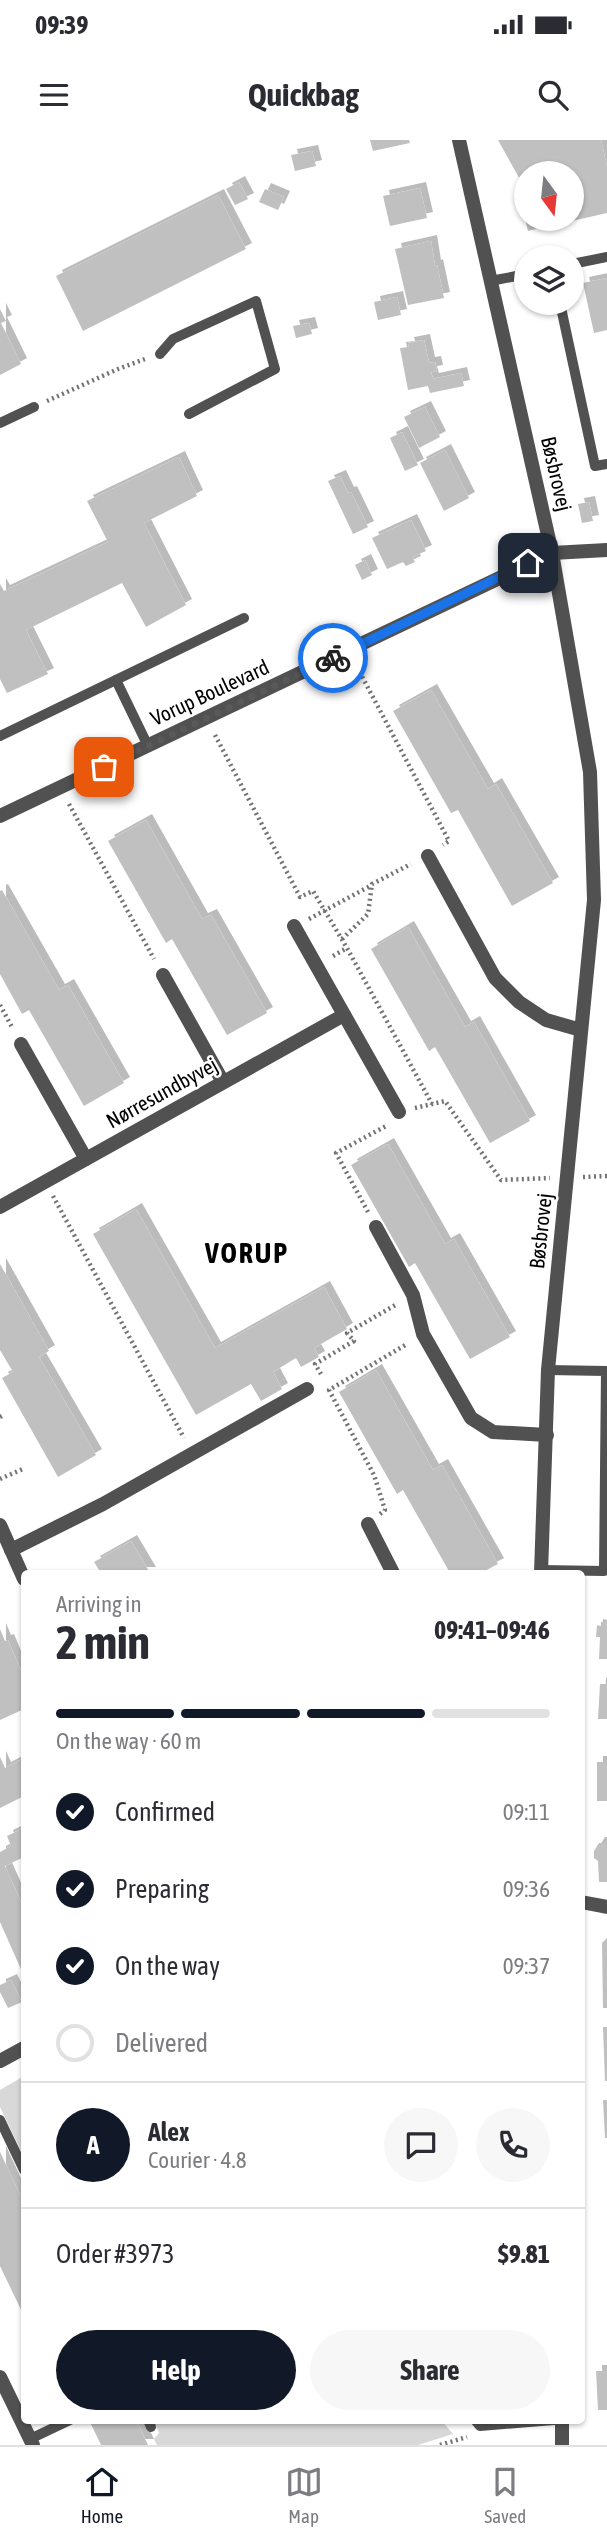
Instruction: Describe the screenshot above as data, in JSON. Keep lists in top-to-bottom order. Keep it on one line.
{"streets":{"street":["Bøsbrovej","Vorup Boulevard","Nørresundbyvej"]},"crossings":[["Bøsbrovej","Vorup Boulevard"]],"districts":["VORUP"],"north":"bottom","page":{"status":"09:39","header":"Quickbag","heading":["2 min","Arriving in","09:41–09:46"],"panel":["Alex","Courier · 4.8","Order #3973","$9.81"],"bar":"On the way · 60 m","list":[["Confirmed","09:11"],["Preparing","09:36"],["On the way","09:37"],"Delivered"],"round":"A","buttons":["Help","Share"],"tabs":["Home","Map","Saved"]}}
